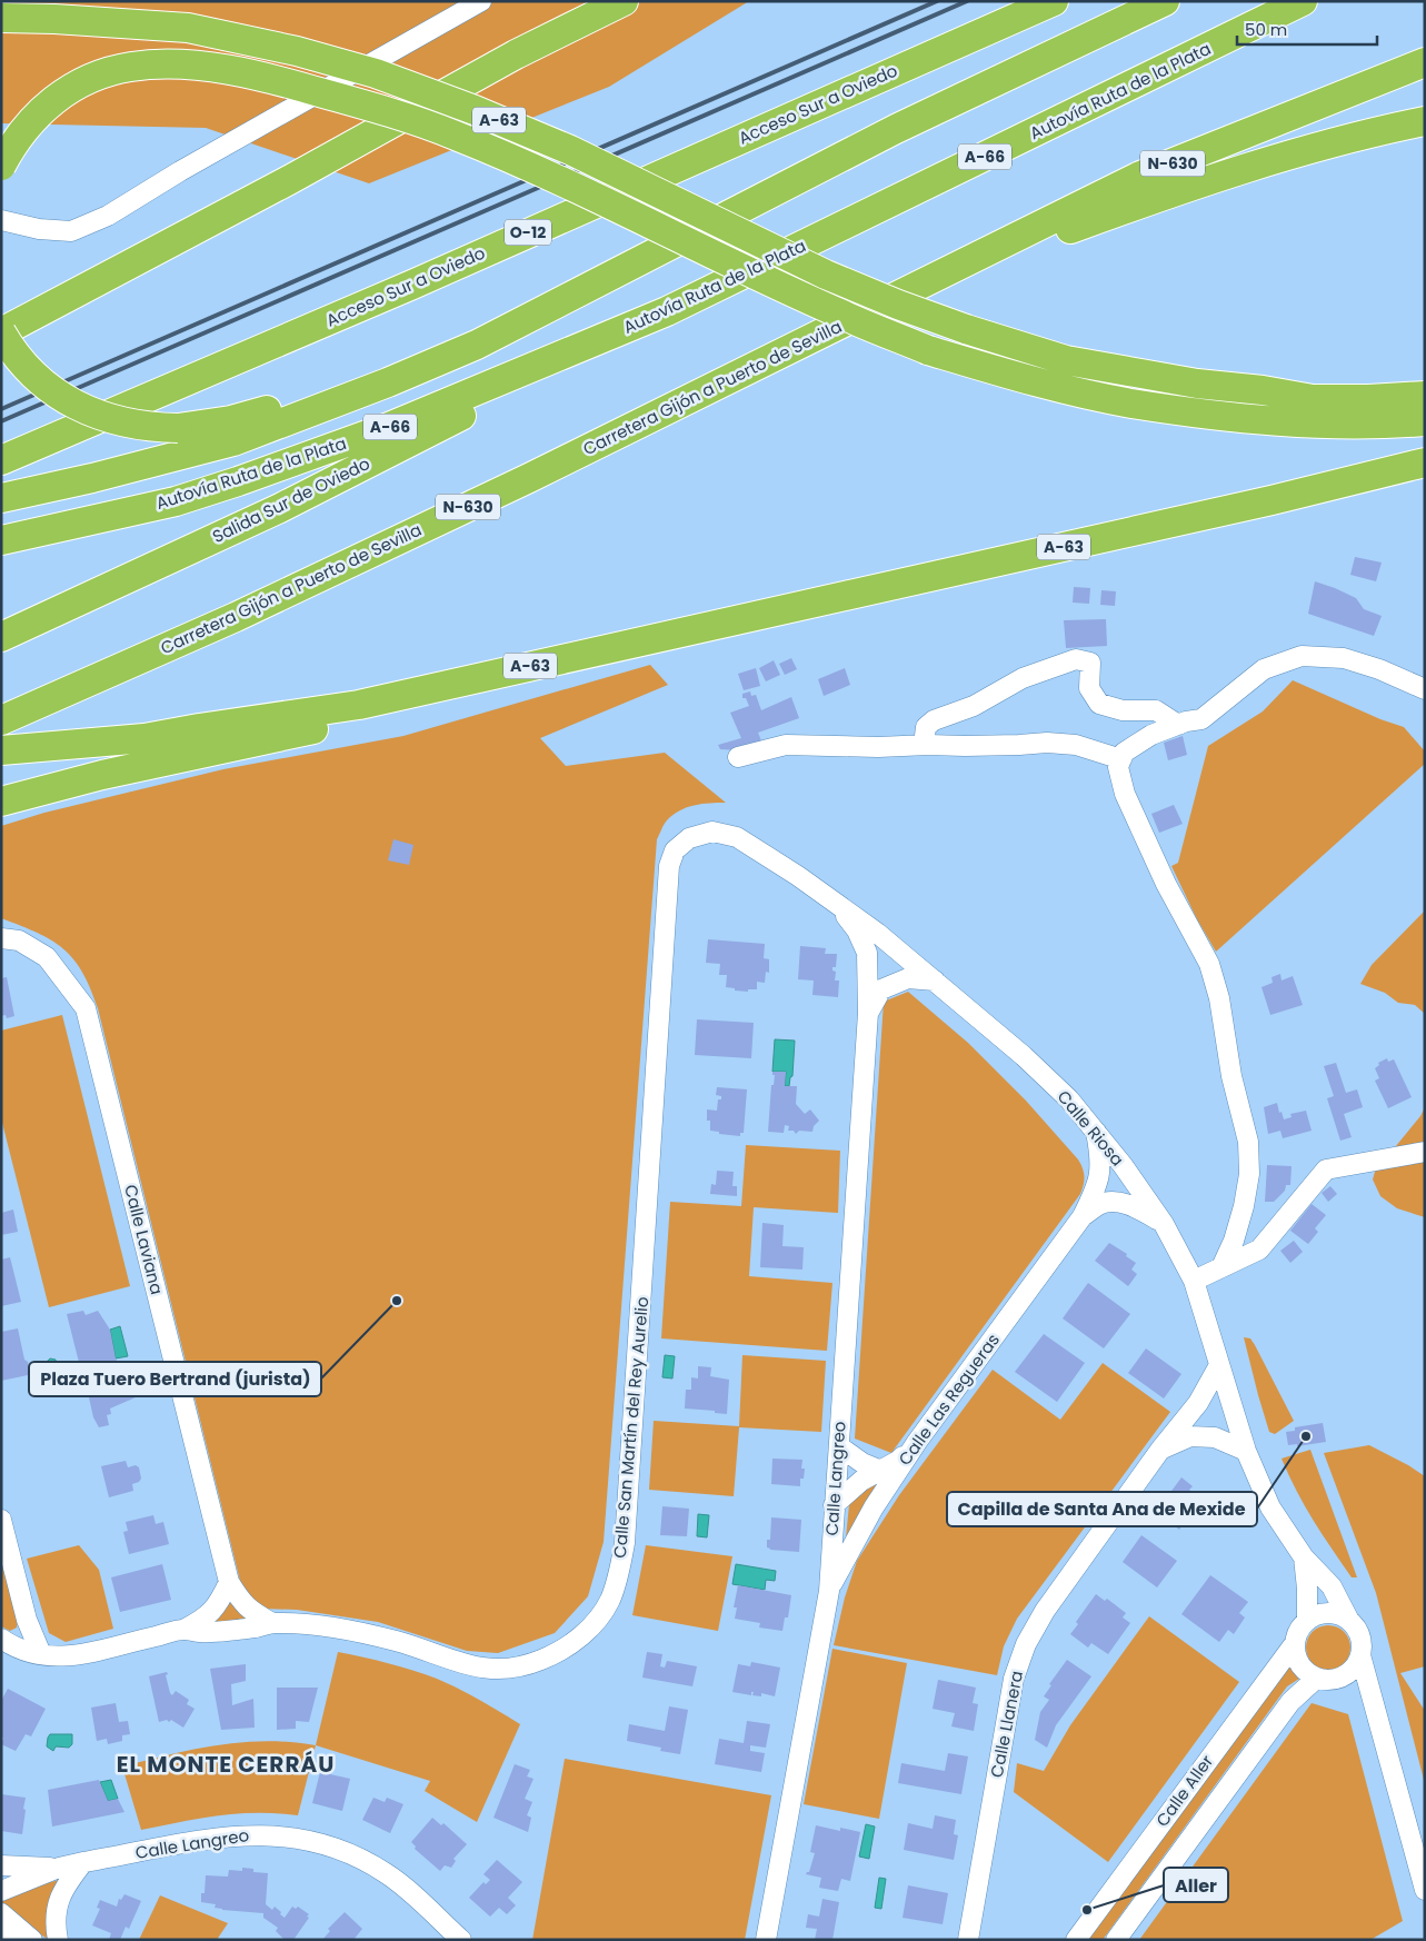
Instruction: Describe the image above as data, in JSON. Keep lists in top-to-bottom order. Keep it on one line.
{"streets":{"highway":["Autovía Ruta de la Plata","Acceso Sur a Oviedo","A-63","A-66","N-630","O-12","Carretera Gijón a Puerto de Sevilla","Salida Sur de Oviedo"],"street":["Calle Riosa","Calle Laviana","Calle Las Regueras","Calle San Martín del Rey Aurelio","Calle Langreo","Calle Llanera","Calle Aller"]},"crossings":[["Autovía Ruta de la Plata","Salida Sur de Oviedo"],["Calle Riosa","Calle Las Regueras"],["Calle Riosa","Calle San Martín del Rey Aurelio"],["Calle Riosa","Calle Langreo"],["Calle Riosa","Calle Llanera"],["Calle Riosa","Calle Aller"],["Calle Laviana","Calle San Martín del Rey Aurelio"],["Calle Las Regueras","Calle Langreo"]],"districts":["EL MONTE CERRÁU"],"places":["Plaza Tuero Bertrand (jurista)","Capilla de Santa Ana de Mexide","Aller"],"scale_bar":"50 m"}
